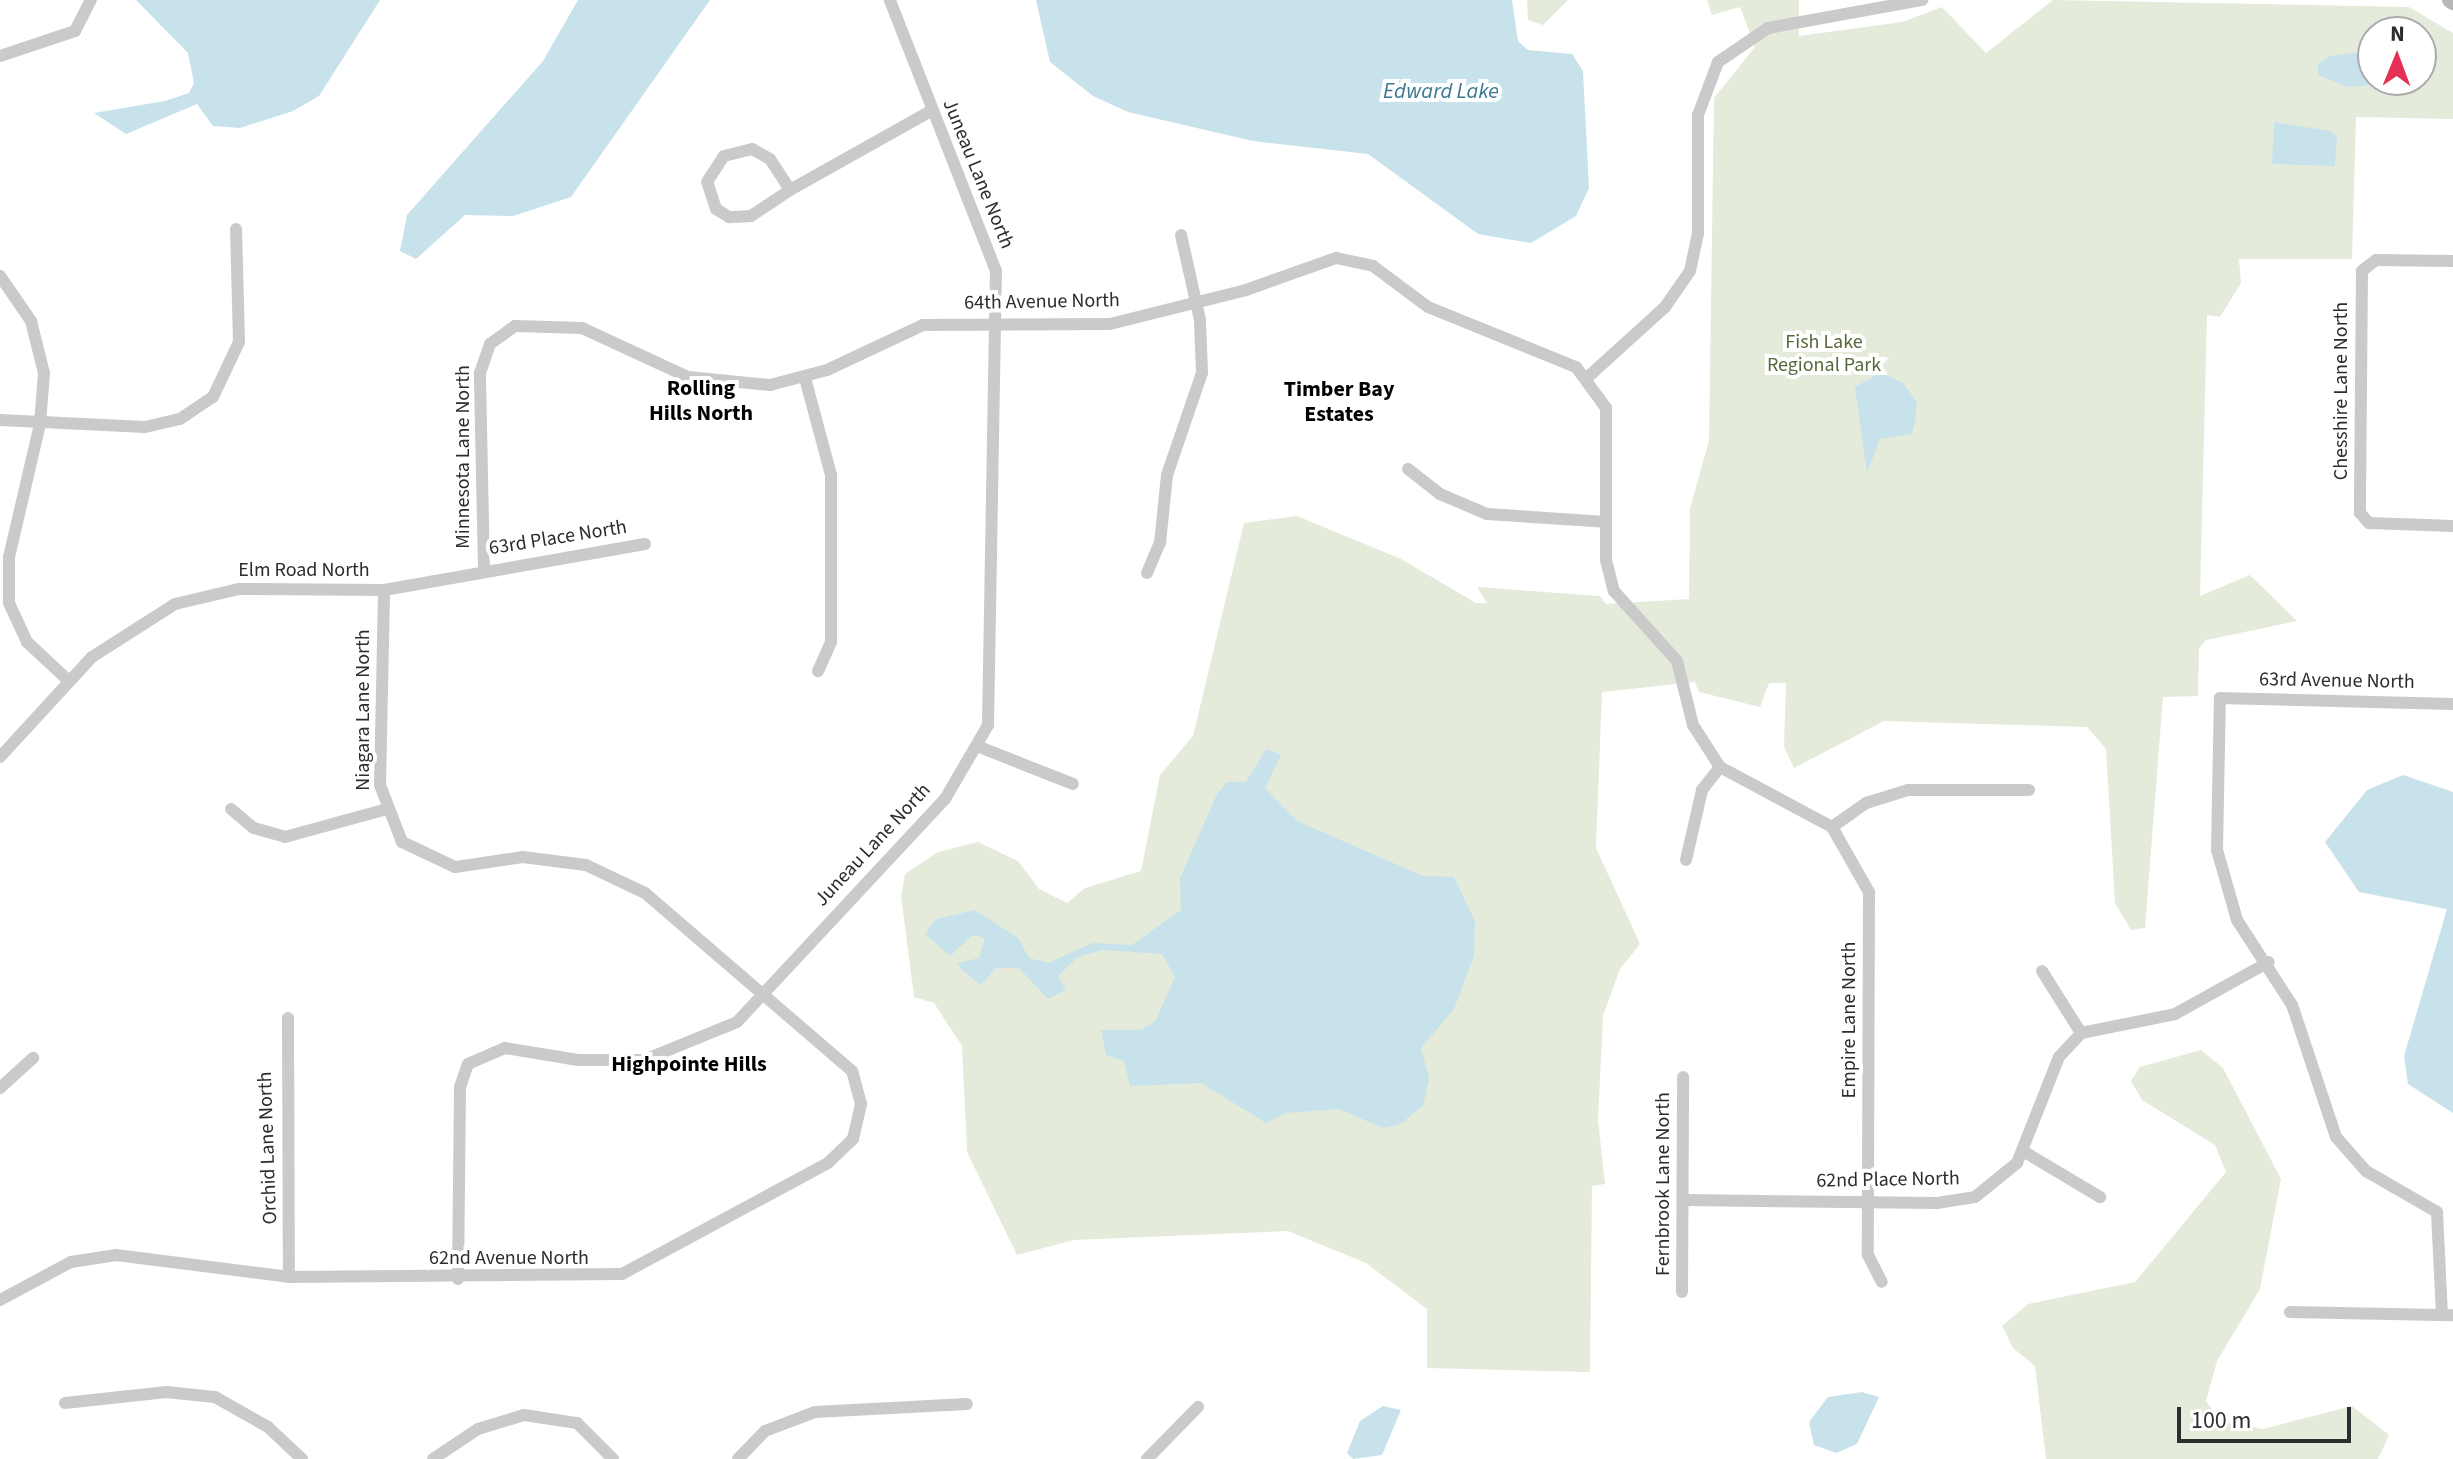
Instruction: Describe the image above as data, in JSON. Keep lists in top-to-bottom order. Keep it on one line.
{"streets":{"street":["Juneau Lane North","64th Avenue North","Chesshire Lane North","Minnesota Lane North","63rd Place North","Elm Road North","63rd Avenue North","Niagara Lane North","Empire Lane North","Orchid Lane North","62nd Place North","Fernbrook Lane North","62nd Avenue North"]},"crossings":[["Juneau Lane North","64th Avenue North"],["Juneau Lane North","Niagara Lane North"],["Juneau Lane North","62nd Avenue North"],["64th Avenue North","Minnesota Lane North"],["Minnesota Lane North","63rd Place North"],["63rd Place North","Elm Road North"],["63rd Place North","Niagara Lane North"],["Elm Road North","Niagara Lane North"],["Niagara Lane North","62nd Avenue North"],["Empire Lane North","62nd Place North"],["Orchid Lane North","62nd Avenue North"],["62nd Place North","Fernbrook Lane North"]],"districts":["Rolling Hills North","Timber Bay Estates","Highpointe Hills"],"water":["Edward Lake"],"parks":["Fish Lake Regional Park"],"scale_bar":"100 m","north":"top"}
